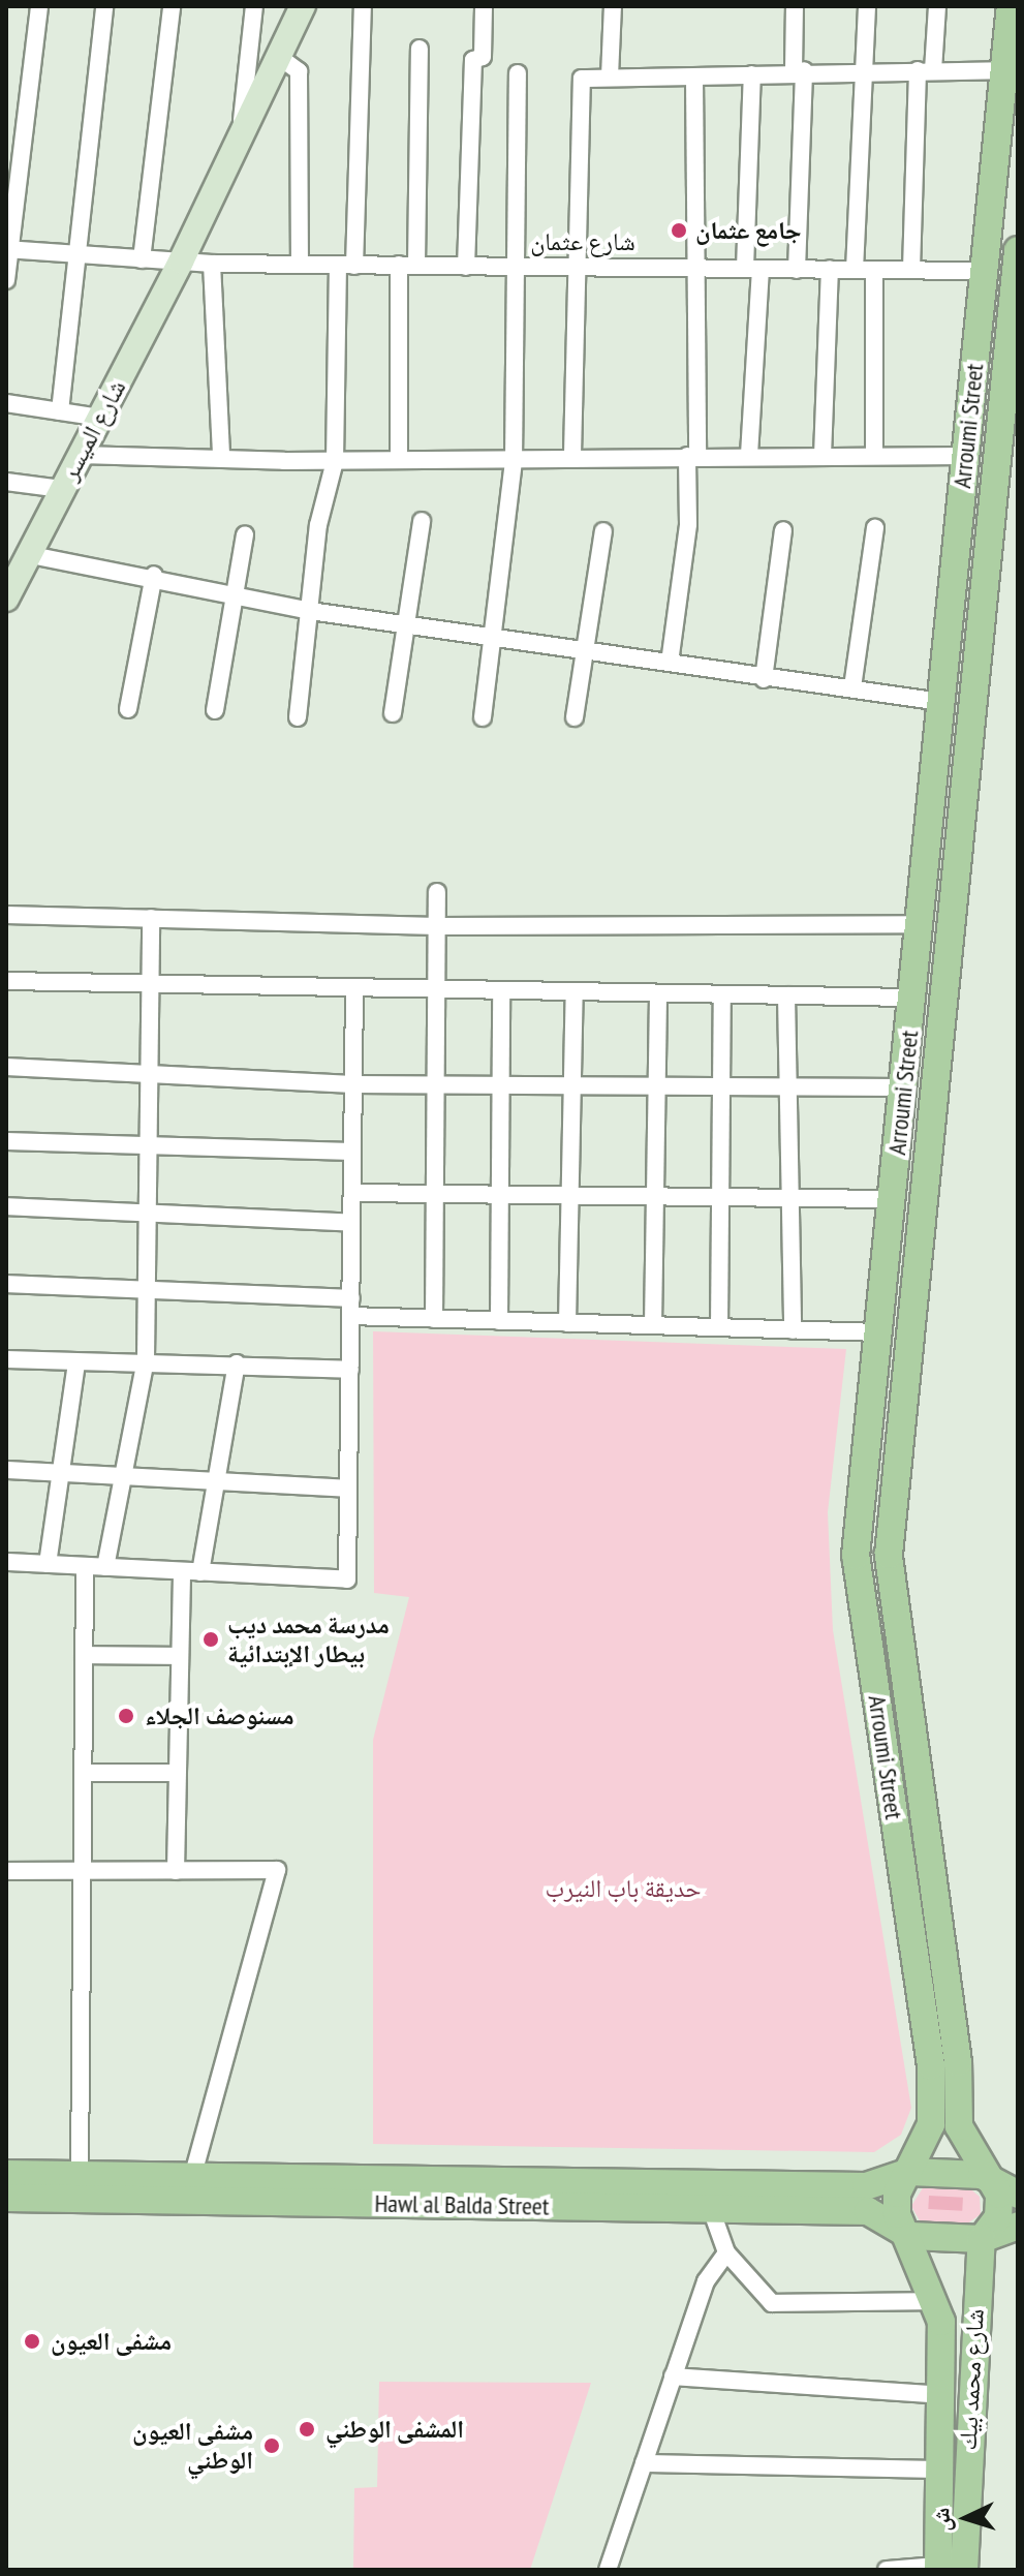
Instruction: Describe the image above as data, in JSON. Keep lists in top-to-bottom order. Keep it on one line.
{"streets":{"main road":["Arroumi Street","شارع الميسر","Hawl al Balda Street","شارع محمد بيك"],"street":["شارع عثمان"]},"crossings":[["شارع عثمان","Arroumi Street"],["شارع عثمان","شارع الميسر"],["Arroumi Street","Hawl al Balda Street"],["Arroumi Street","شارع محمد بيك"],["Hawl al Balda Street","شارع محمد بيك"]],"parks":["حديقة باب النيرب"],"places":["جامع عثمان","مدرسة محمد ديب بيطار الإبتدائية","مسنوصف الجلاء","مشفى العيون","المشفى الوطني","مشفى العيون الوطني"],"north":"left"}
